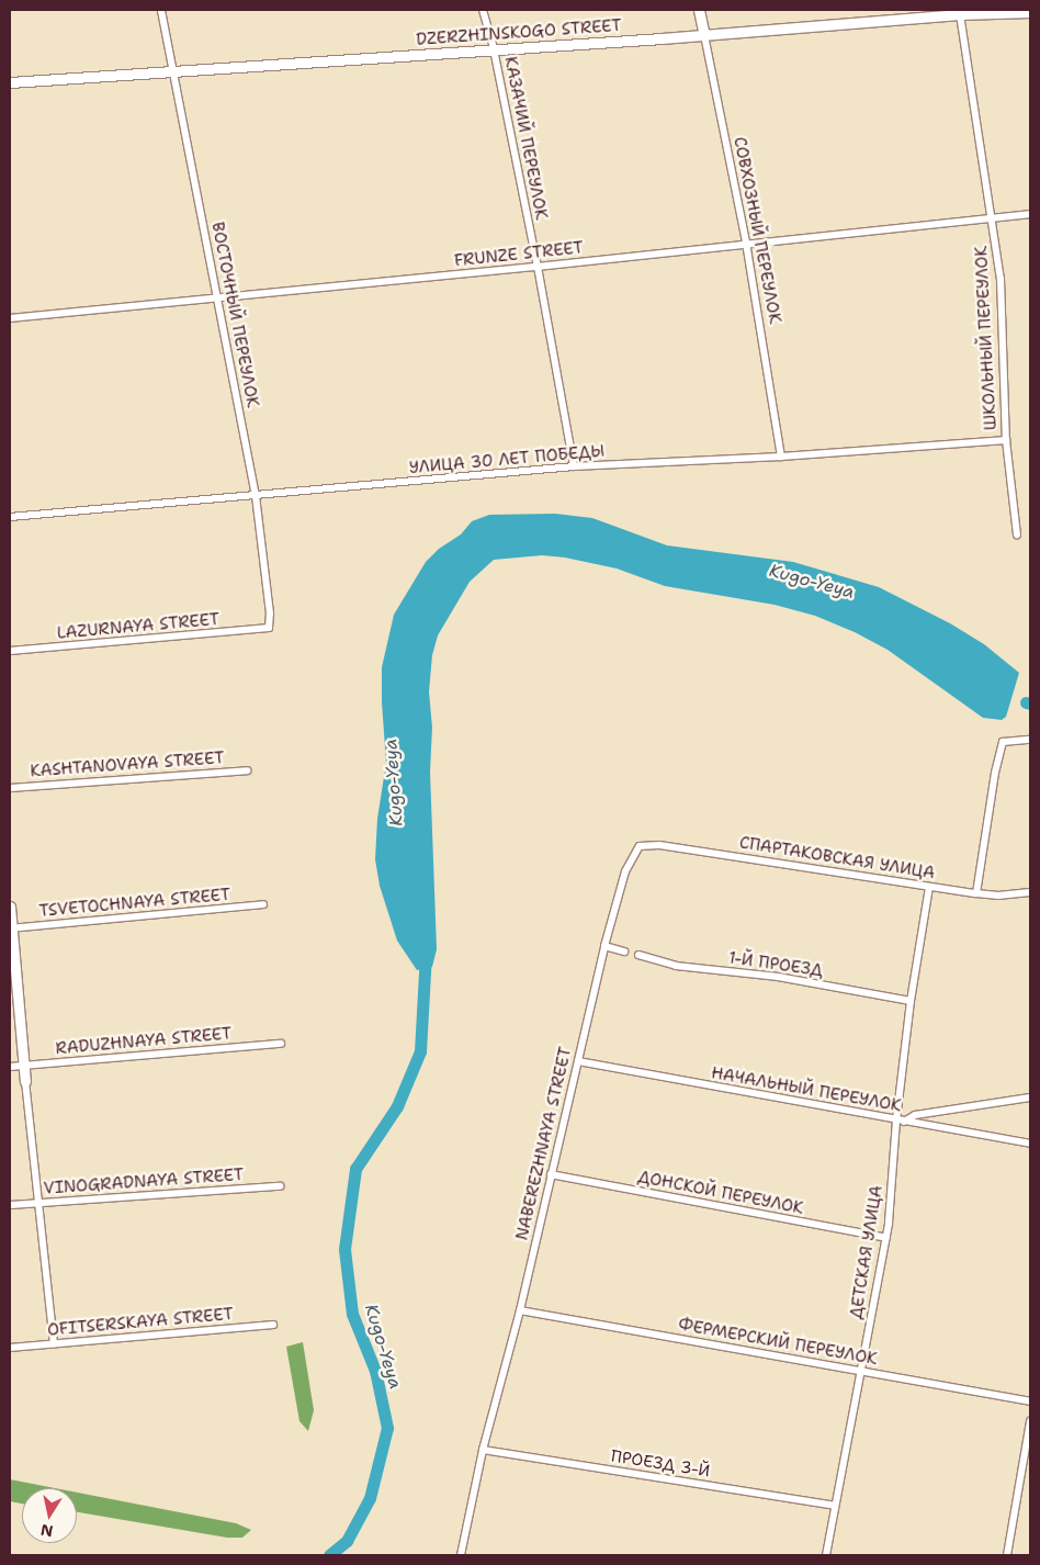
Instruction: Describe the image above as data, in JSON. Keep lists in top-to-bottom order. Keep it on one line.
{"streets":{"street":["DZERZHINSKOGO STREET","КАЗАЧИЙ ПЕРЕУЛОК","СОВХОЗНЫЙ ПЕРЕУЛОК","FRUNZE STREET","ВОСТОЧНЫЙ ПЕРЕУЛОК","ШКОЛЬНЫЙ ПЕРЕУЛОК","УЛИЦА 30 ЛЕТ ПОБЕДЫ","LAZURNAYA STREET","KASHTANOVAYA STREET","СПАРТАКОВСКАЯ УЛИЦА","TSVETOCHNAYA STREET","1-Й ПРОЕЗД","RADUZHNAYA STREET","НАЧАЛЬНЫЙ ПЕРЕУЛОК","NABEREZHNAYA STREET","VINOGRADNAYA STREET","ДОНСКОЙ ПЕРЕУЛОК","ДЕТСКАЯ УЛИЦА","OFITSERSKAYA STREET","ФЕРМЕРСКИЙ ПЕРЕУЛОК","ПРОЕЗД 3-Й"]},"crossings":[["DZERZHINSKOGO STREET","КАЗАЧИЙ ПЕРЕУЛОК"],["DZERZHINSKOGO STREET","СОВХОЗНЫЙ ПЕРЕУЛОК"],["DZERZHINSKOGO STREET","ВОСТОЧНЫЙ ПЕРЕУЛОК"],["DZERZHINSKOGO STREET","ШКОЛЬНЫЙ ПЕРЕУЛОК"],["КАЗАЧИЙ ПЕРЕУЛОК","FRUNZE STREET"],["КАЗАЧИЙ ПЕРЕУЛОК","УЛИЦА 30 ЛЕТ ПОБЕДЫ"],["СОВХОЗНЫЙ ПЕРЕУЛОК","FRUNZE STREET"],["СОВХОЗНЫЙ ПЕРЕУЛОК","УЛИЦА 30 ЛЕТ ПОБЕДЫ"],["FRUNZE STREET","ВОСТОЧНЫЙ ПЕРЕУЛОК"],["FRUNZE STREET","ШКОЛЬНЫЙ ПЕРЕУЛОК"],["ВОСТОЧНЫЙ ПЕРЕУЛОК","УЛИЦА 30 ЛЕТ ПОБЕДЫ"],["ВОСТОЧНЫЙ ПЕРЕУЛОК","LAZURNAYA STREET"],["ШКОЛЬНЫЙ ПЕРЕУЛОК","УЛИЦА 30 ЛЕТ ПОБЕДЫ"],["СПАРТАКОВСКАЯ УЛИЦА","NABEREZHNAYA STREET"],["СПАРТАКОВСКАЯ УЛИЦА","ДЕТСКАЯ УЛИЦА"],["1-Й ПРОЕЗД","ДЕТСКАЯ УЛИЦА"],["НАЧАЛЬНЫЙ ПЕРЕУЛОК","NABEREZHNAYA STREET"],["НАЧАЛЬНЫЙ ПЕРЕУЛОК","ДЕТСКАЯ УЛИЦА"],["NABEREZHNAYA STREET","ДОНСКОЙ ПЕРЕУЛОК"],["NABEREZHNAYA STREET","ФЕРМЕРСКИЙ ПЕРЕУЛОК"],["NABEREZHNAYA STREET","ПРОЕЗД 3-Й"],["ДОНСКОЙ ПЕРЕУЛОК","ДЕТСКАЯ УЛИЦА"],["ДЕТСКАЯ УЛИЦА","ФЕРМЕРСКИЙ ПЕРЕУЛОК"],["ДЕТСКАЯ УЛИЦА","ПРОЕЗД 3-Й"]],"water":["Kugo-Yeya"],"north":"bottom"}
